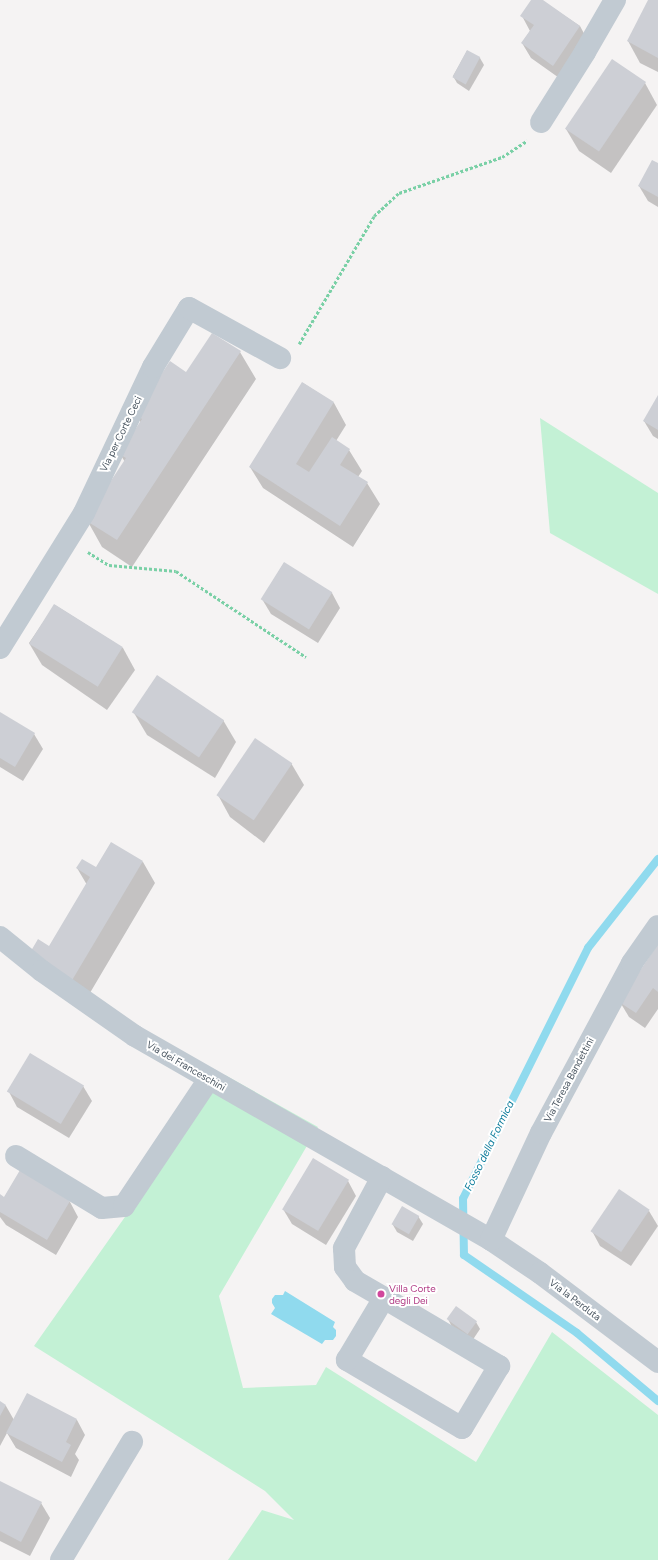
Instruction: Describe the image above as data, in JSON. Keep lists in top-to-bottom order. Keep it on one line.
{"streets":{"street":["Via per Corte Ceci","Via dei Franceschini","Via Teresa Bandettini","Via la Perduta"]},"crossings":[["Via dei Franceschini","Via Teresa Bandettini"],["Via dei Franceschini","Via la Perduta"],["Via Teresa Bandettini","Via la Perduta"]],"water":["Fosso della Formica"],"places":["Villa Corte degli Dei"]}
